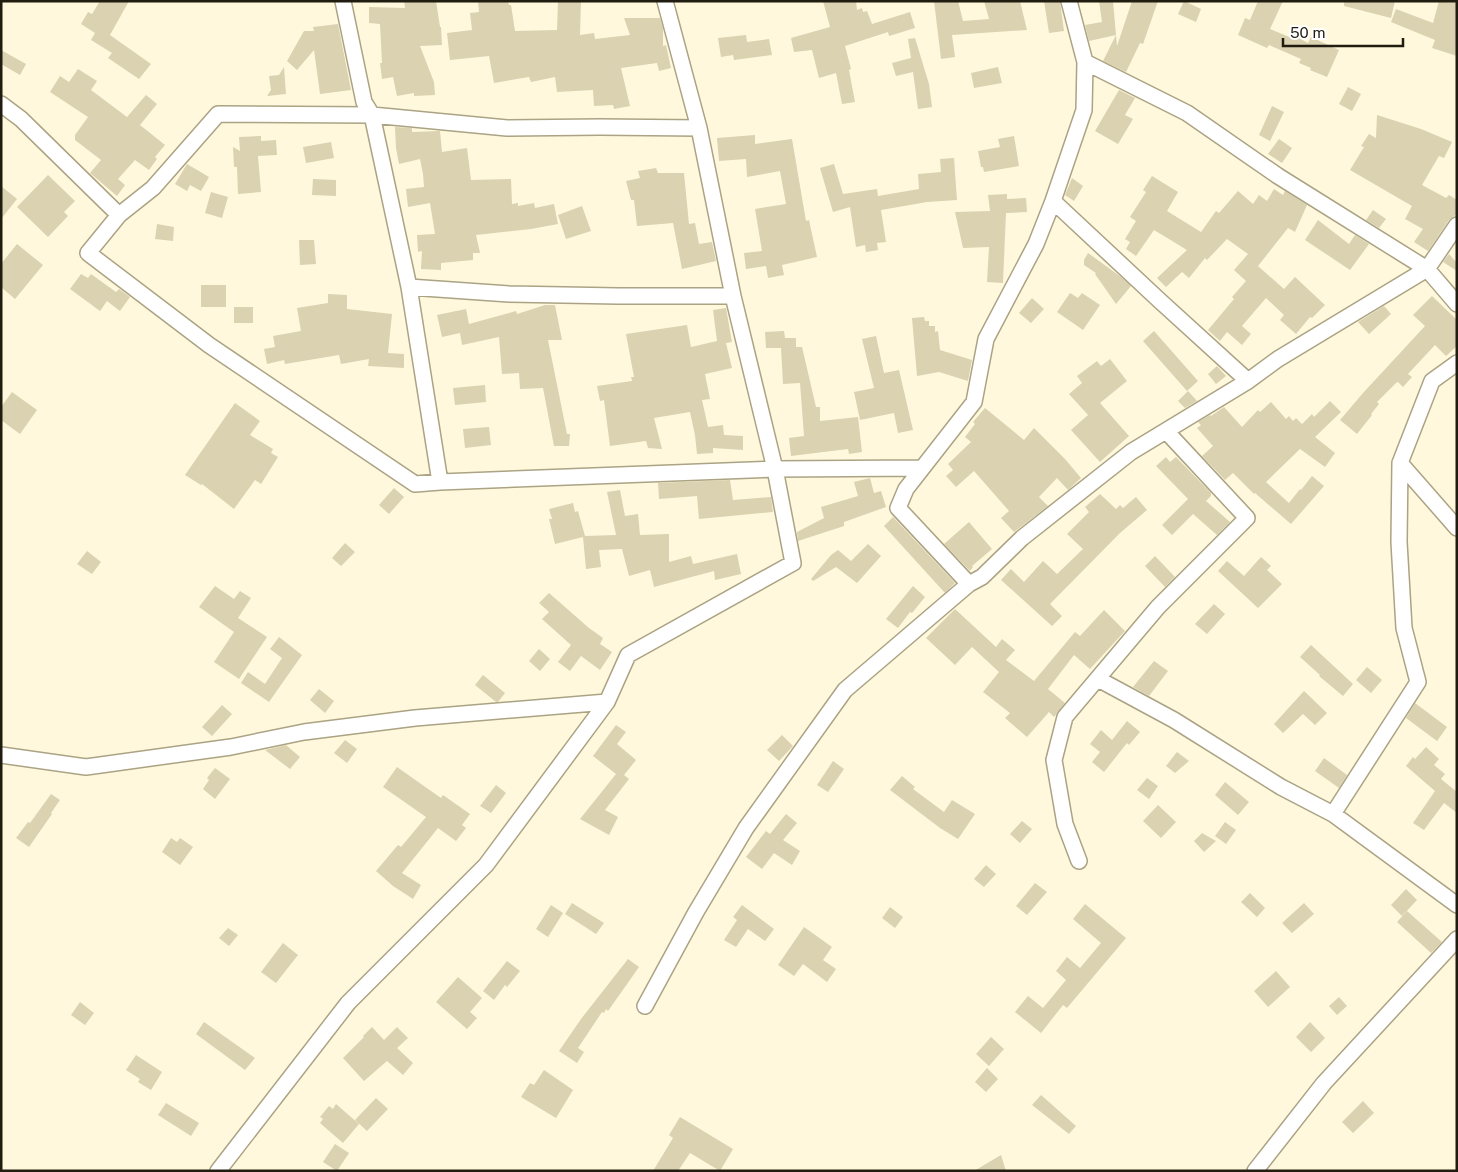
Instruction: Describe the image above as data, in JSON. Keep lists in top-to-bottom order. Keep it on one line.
{"scale_bar":"50 m"}
